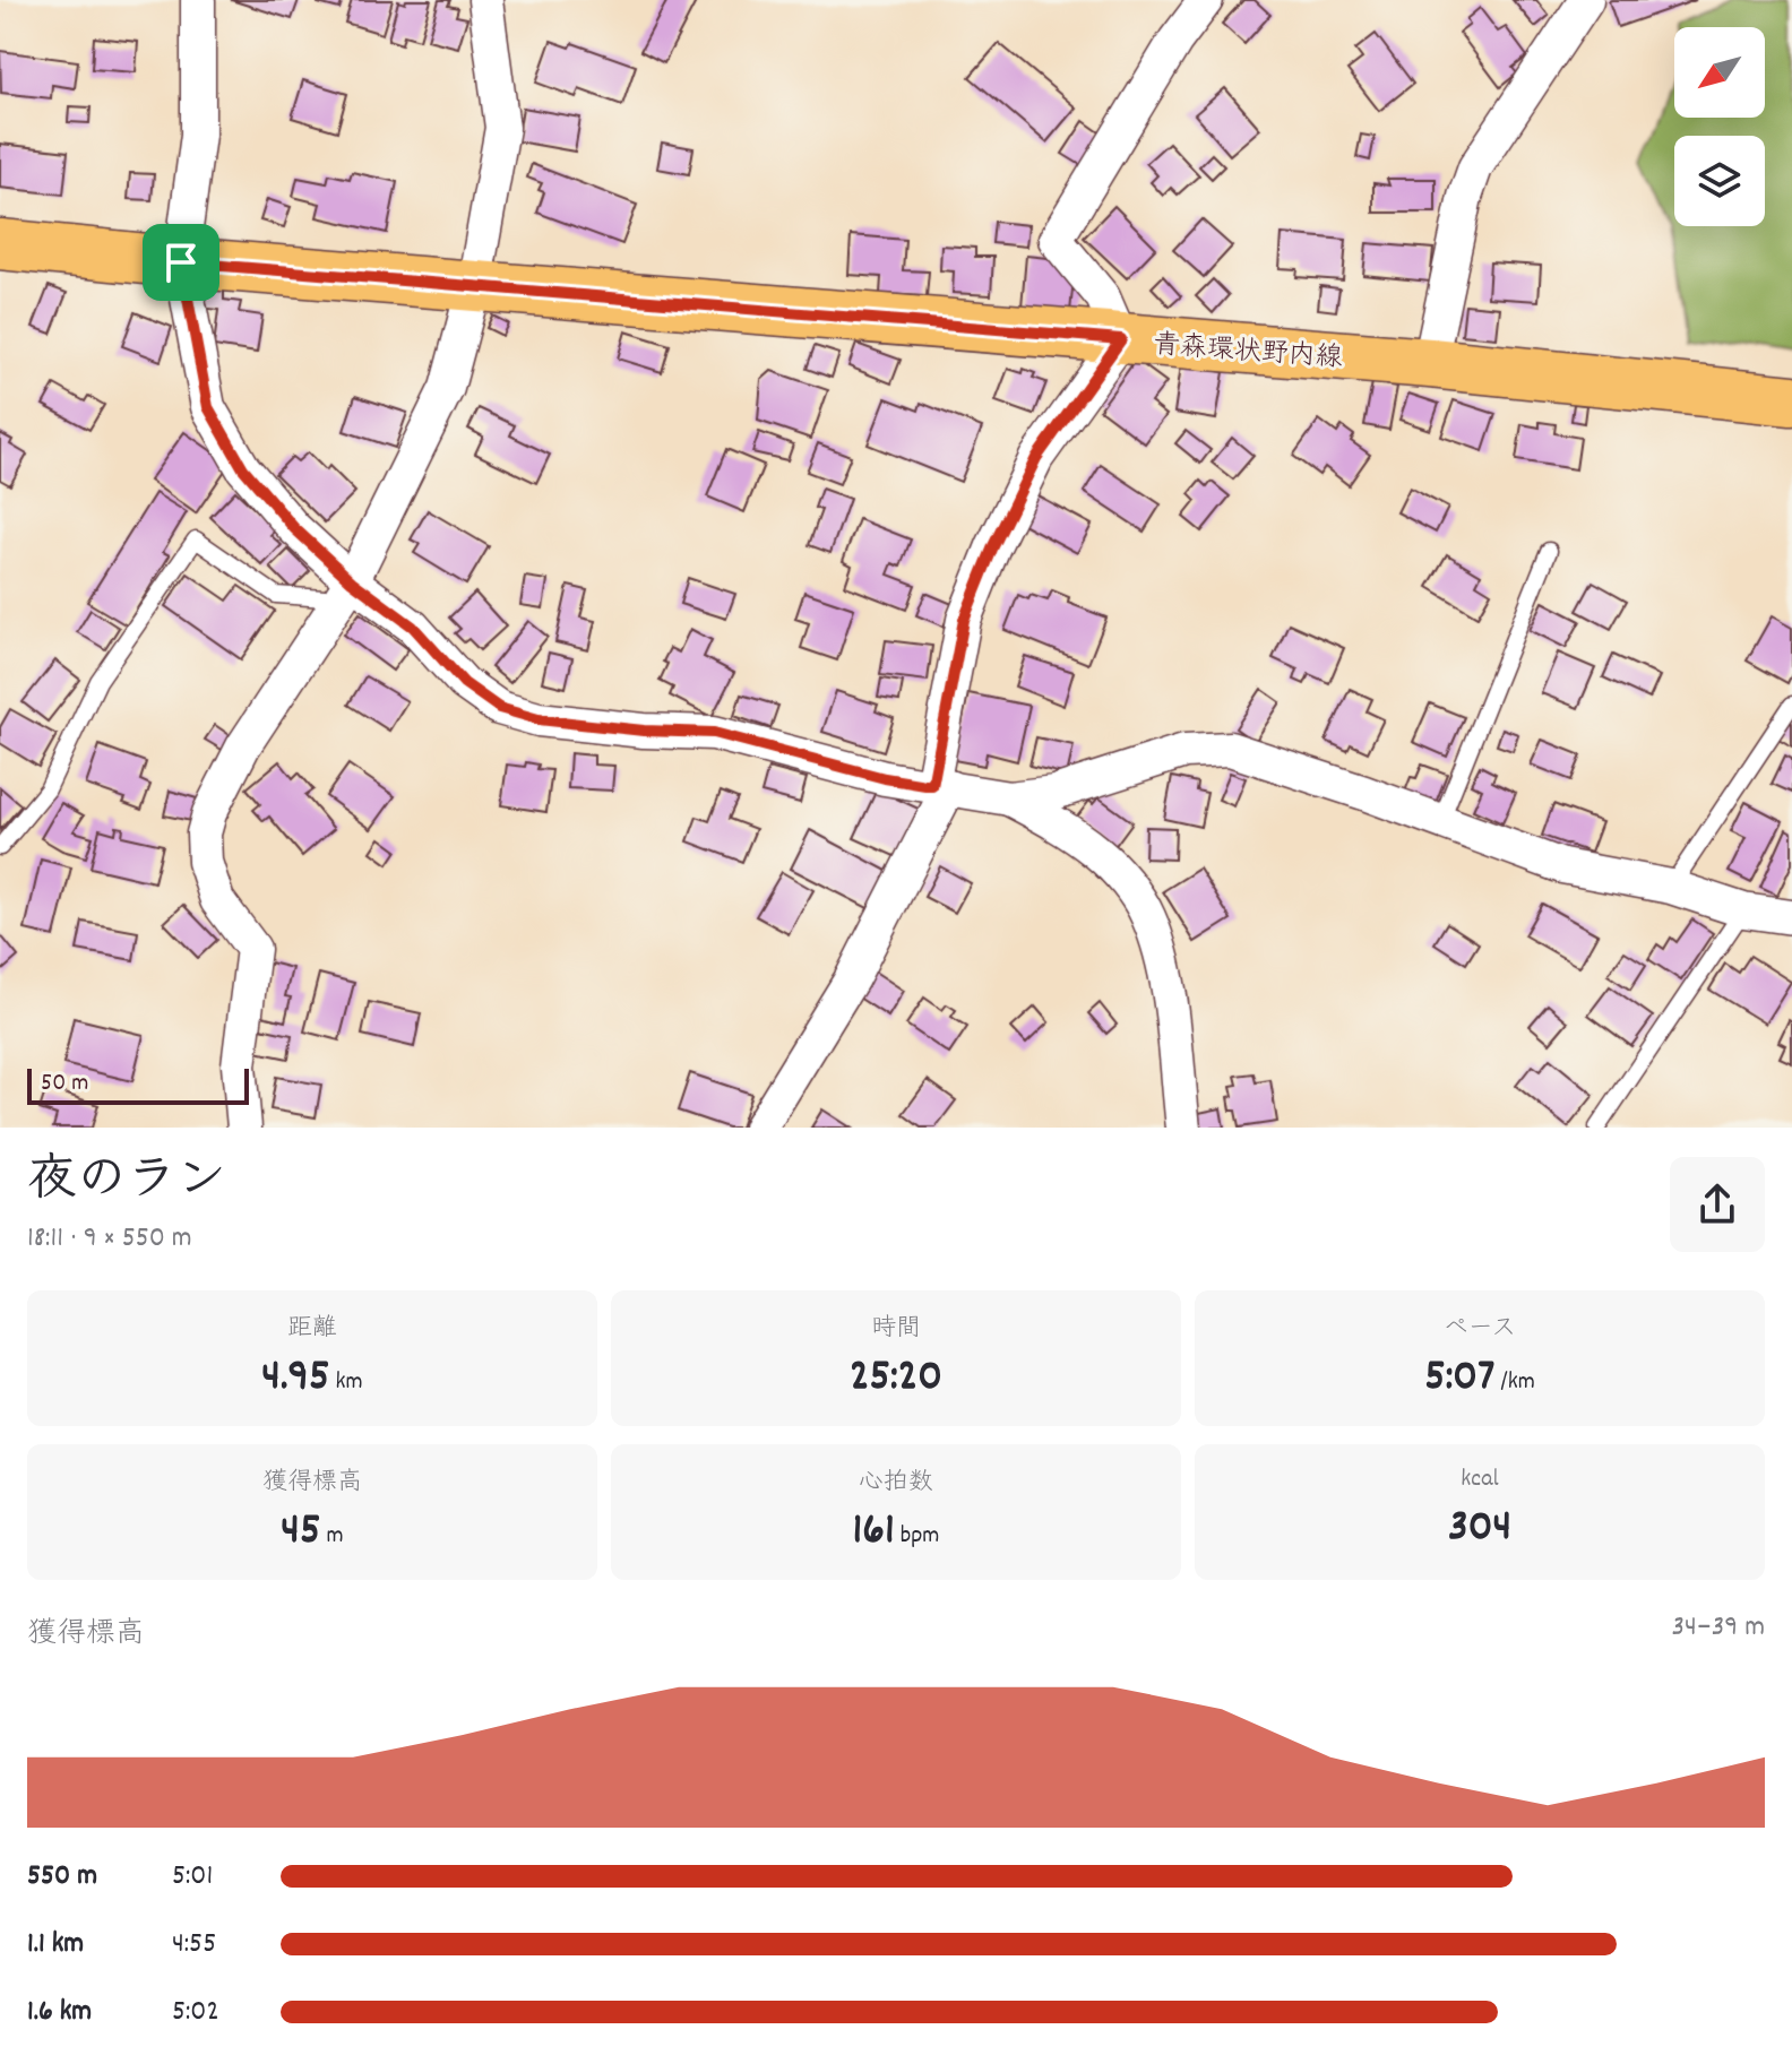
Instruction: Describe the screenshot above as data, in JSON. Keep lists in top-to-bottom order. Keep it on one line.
{"streets":{"main road":["青森環状野内線"]},"scale_bar":"50 m","north":"bottom left","page":{"scale":"50 m","heading":["夜のラン","18:11 · 9 × 550 m"],"stats":[["距離","4.95 km"],["時間","25:20"],["ペース","5:07 /km"],["獲得標高","45 m"],["心拍数","161 bpm"],["kcal","304"]],"chart":["獲得標高","34–39 m"],"list":[{"name":"550 m","note":"5:01"},{"name":"1.1 km","note":"4:55"},{"name":"1.6 km","note":"5:02"}]}}
